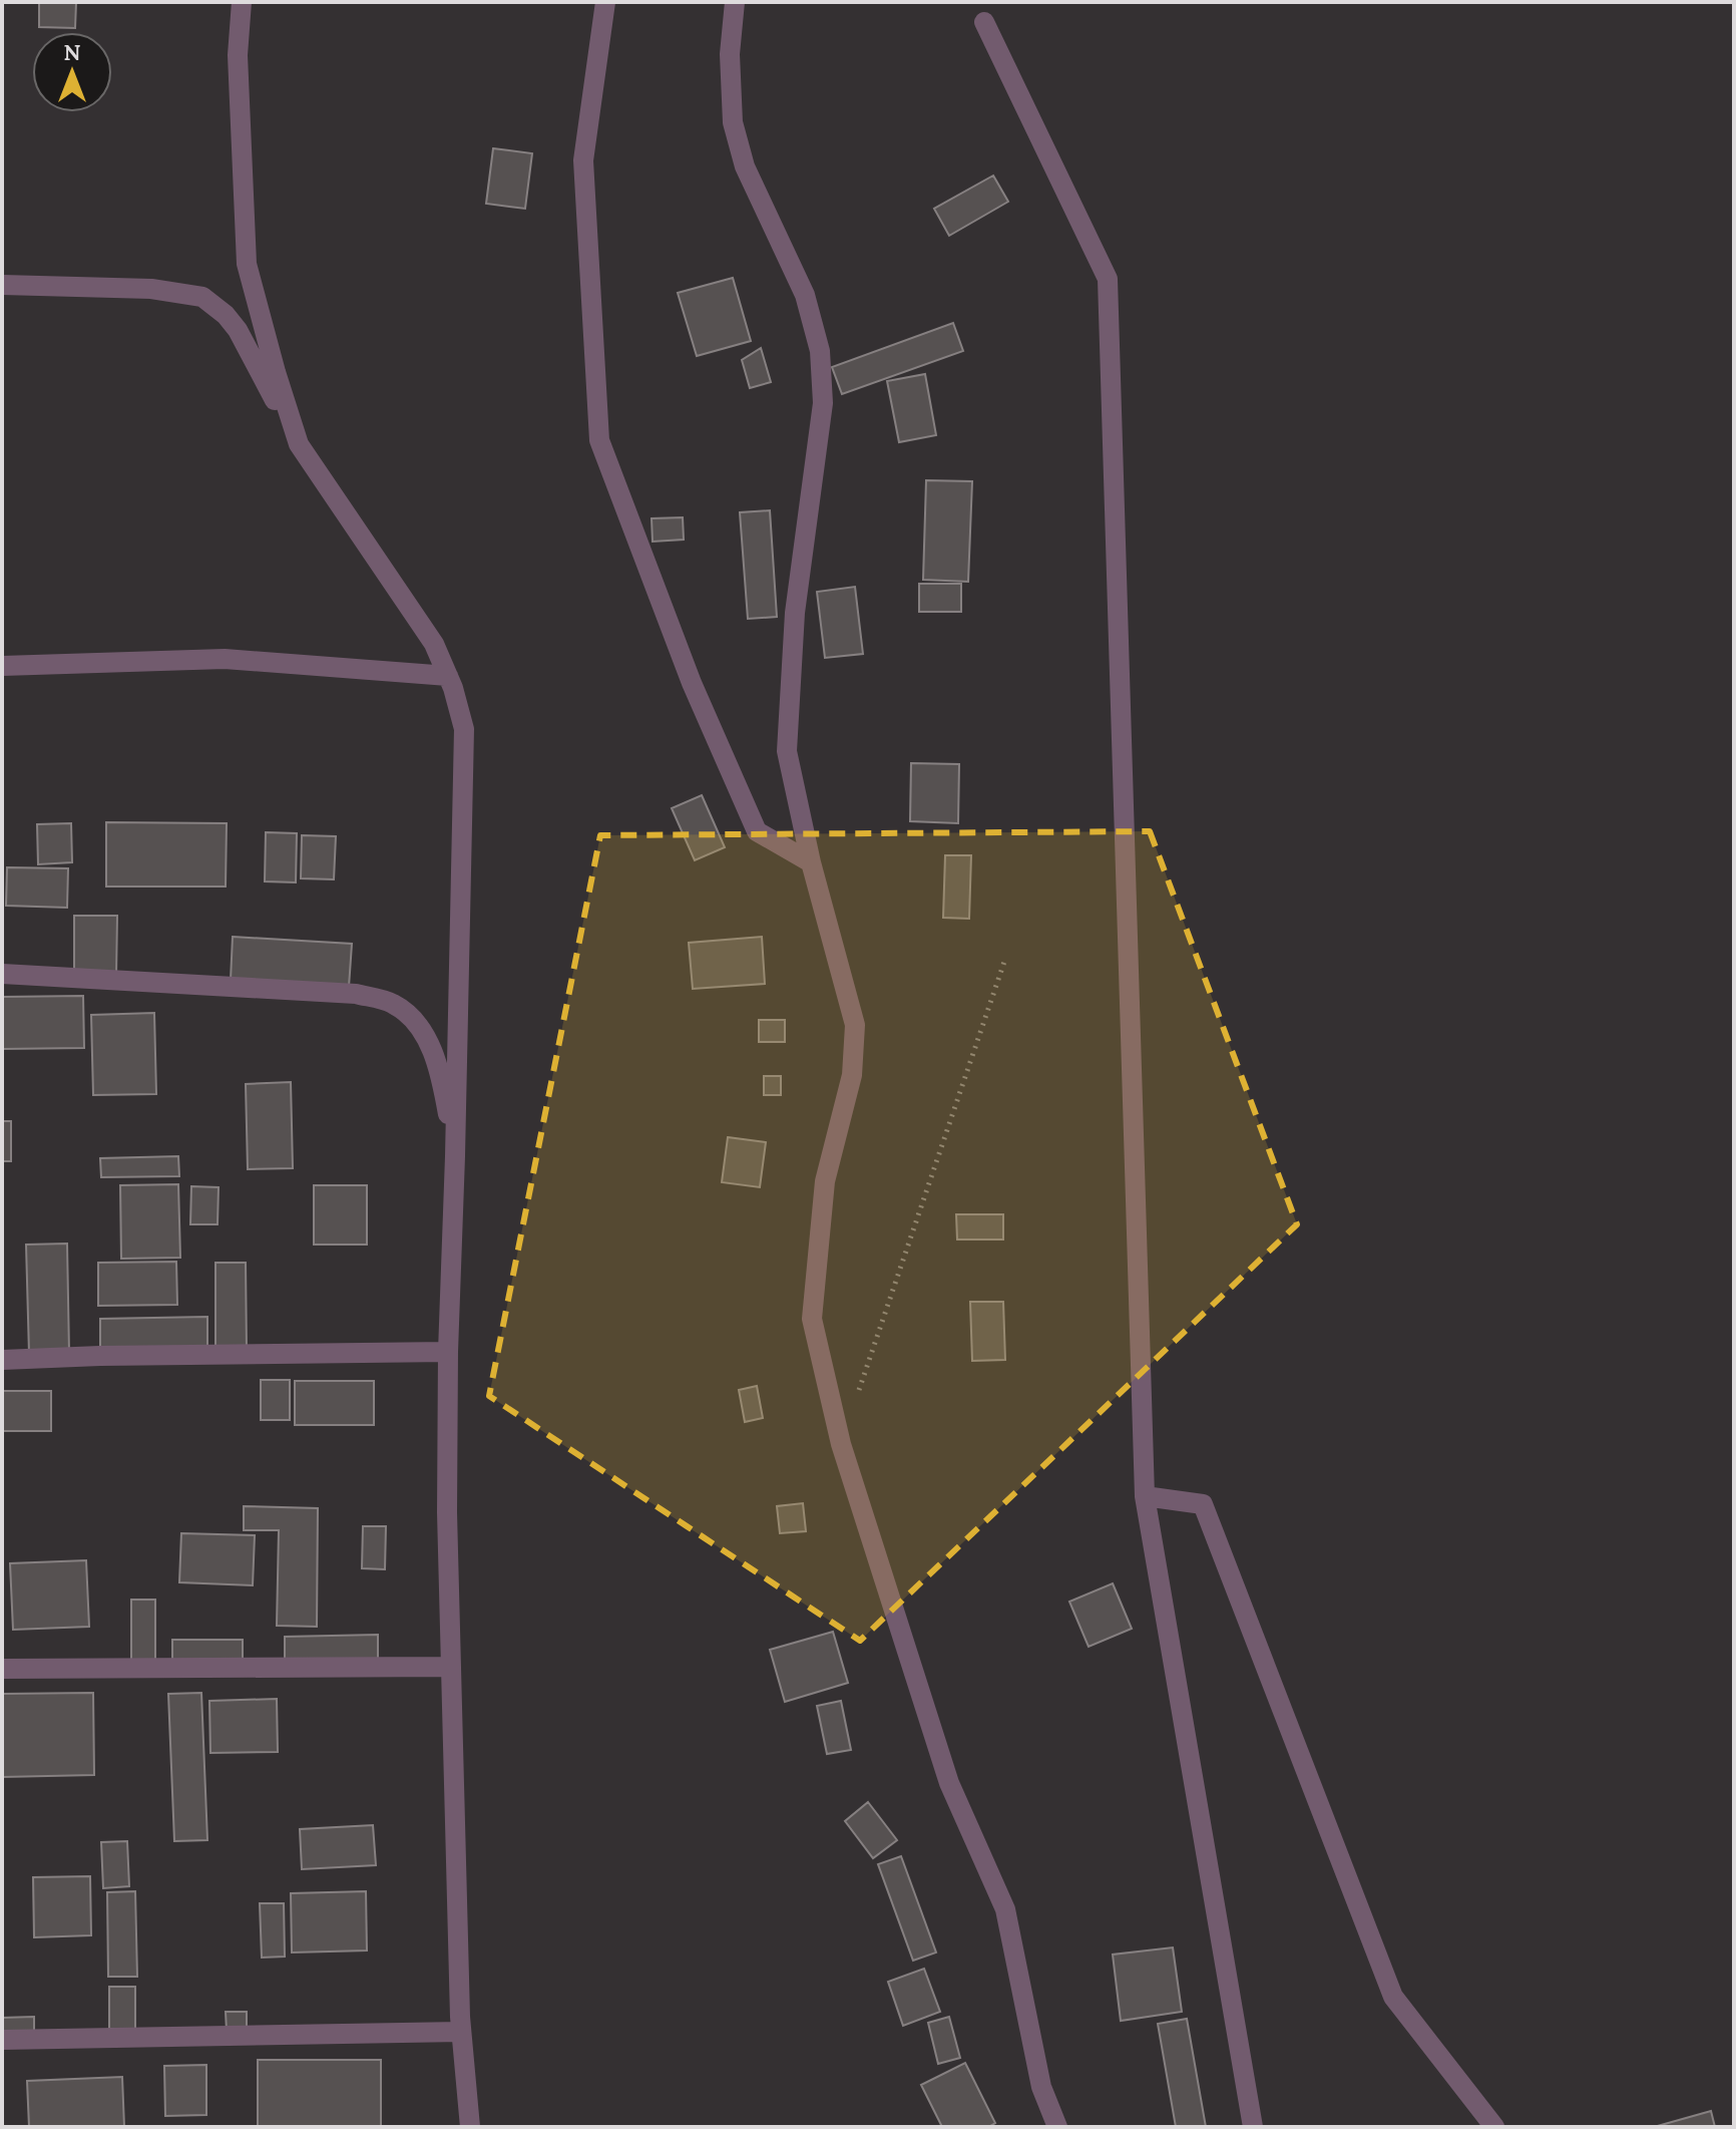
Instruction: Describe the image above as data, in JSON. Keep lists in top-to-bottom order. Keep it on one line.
{"north":"top"}
